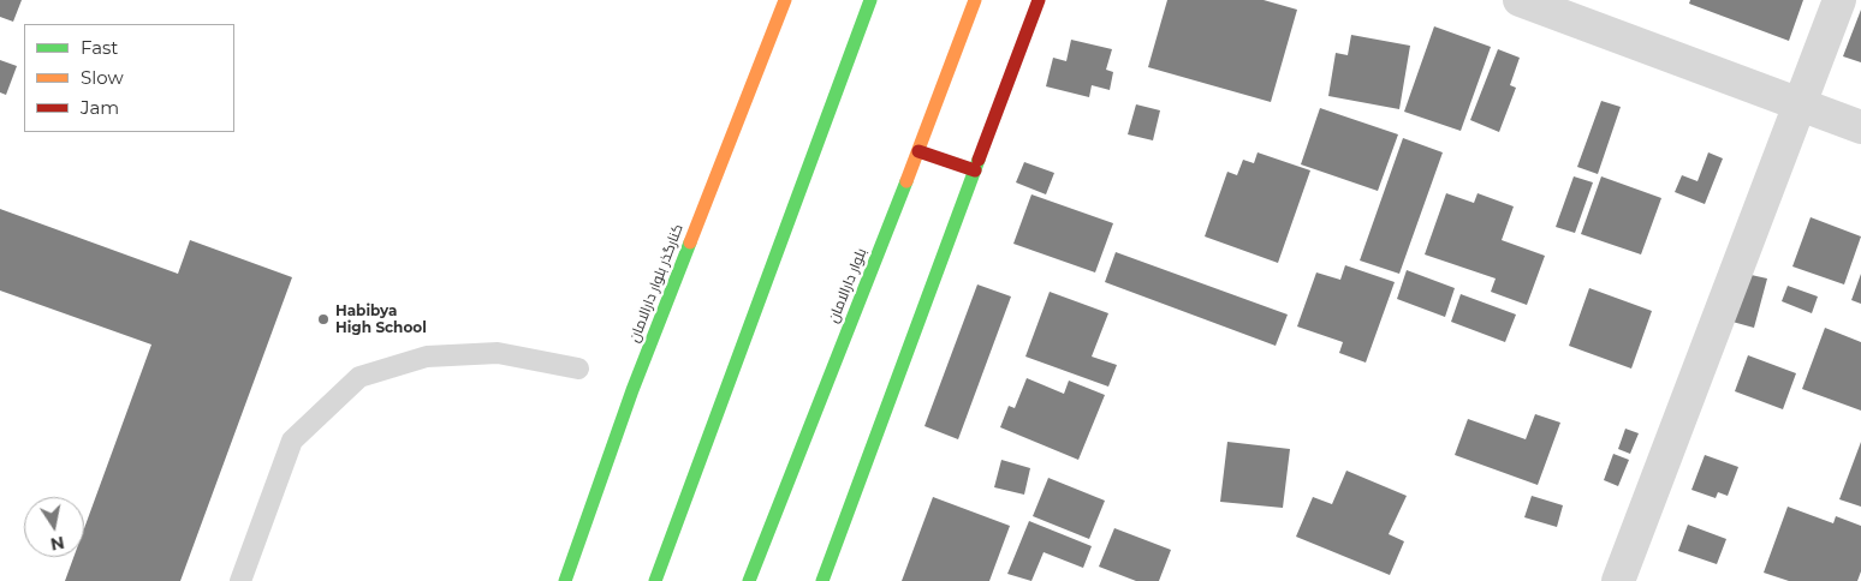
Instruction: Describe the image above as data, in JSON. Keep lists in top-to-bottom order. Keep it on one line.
{"streets":{"main road":["کنارگذر بلوار دارالامان","بلوار دارالامان"]},"places":["Habibya High School"],"legend":["Fast","Slow","Jam"],"north":"bottom"}
